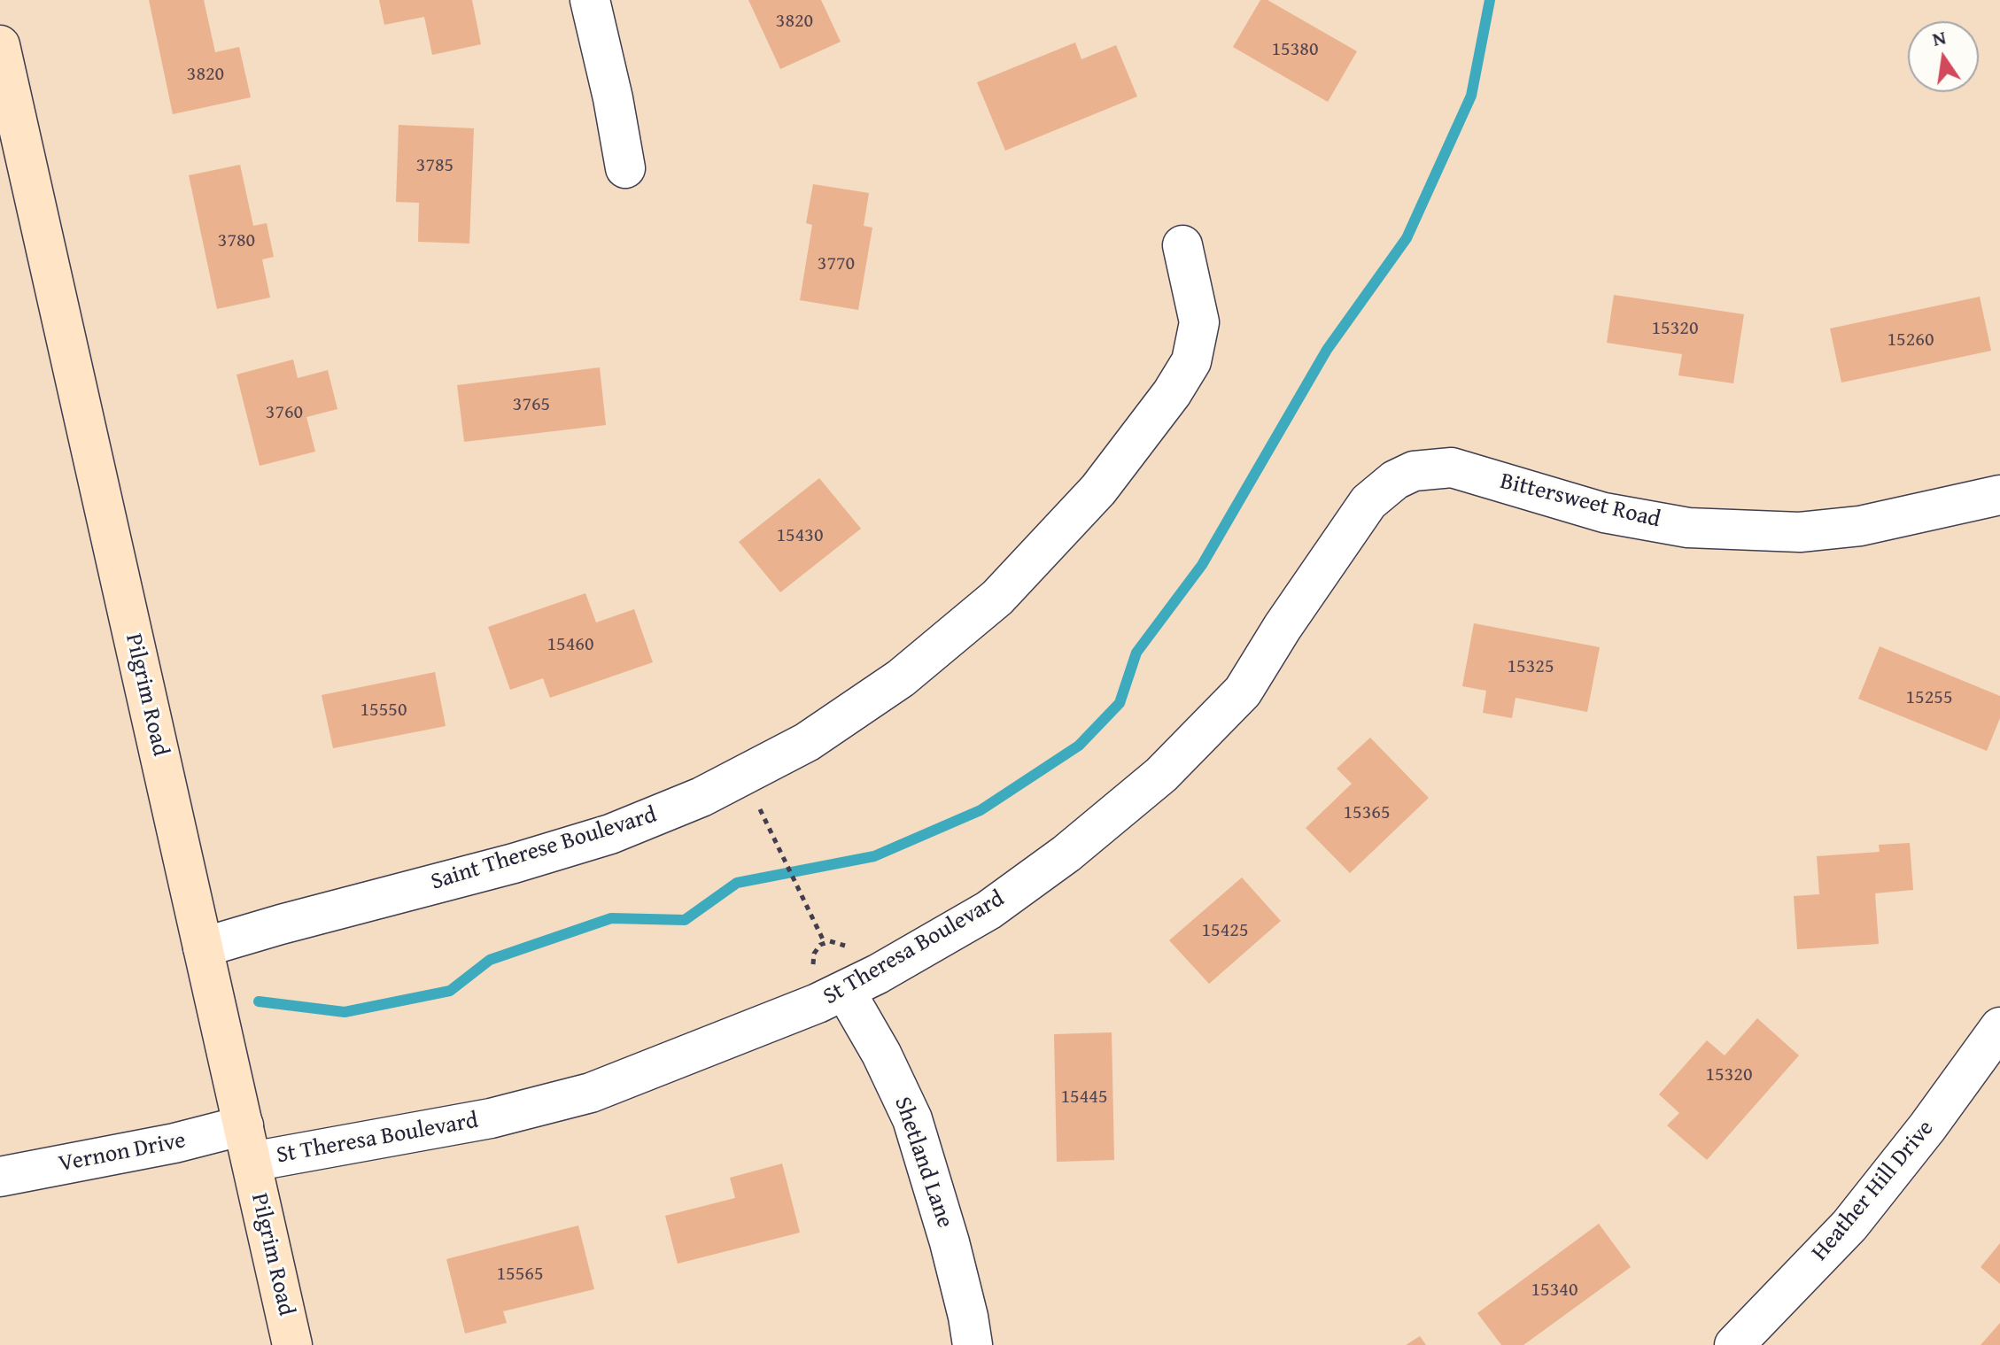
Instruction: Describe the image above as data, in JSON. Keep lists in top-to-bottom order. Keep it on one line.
{"streets":{"main road":["Pilgrim Road"],"street":["Bittersweet Road","Saint Therese Boulevard","St Theresa Boulevard","Vernon Drive","Shetland Lane","Heather Hill Drive"]},"crossings":[["Bittersweet Road","St Theresa Boulevard"],["Pilgrim Road","Saint Therese Boulevard"],["Pilgrim Road","St Theresa Boulevard"],["Pilgrim Road","Vernon Drive"],["St Theresa Boulevard","Vernon Drive"],["St Theresa Boulevard","Shetland Lane"]],"house_numbers":["3820","15380","3820","3785","3780","3770","15320","15260","3765","3760","15430","15460","15325","15255","15550","15365","15425","15320","15445","15565","15340"],"north":"top"}
